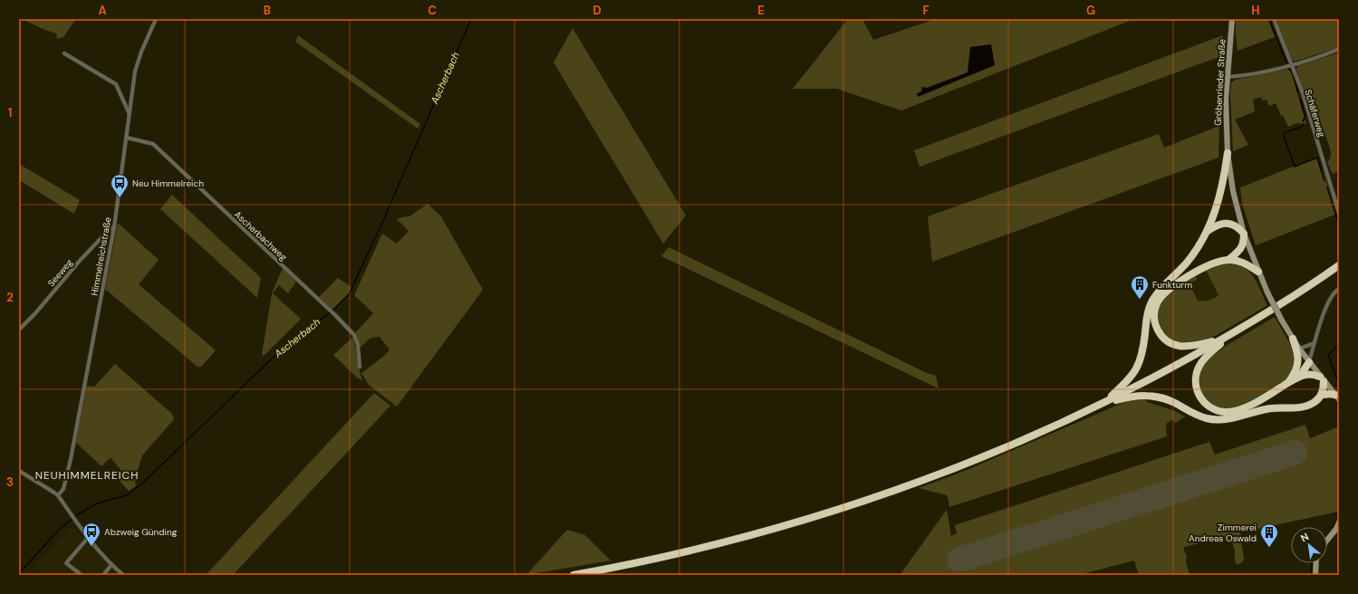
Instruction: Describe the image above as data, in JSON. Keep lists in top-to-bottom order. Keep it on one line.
{"streets":{"street":["Gröbenrieder Straße","Schäferweg","Ascherbachweg","Himmelreichstraße","Seeweg"]},"crossings":[["Ascherbachweg","Himmelreichstraße"],["Himmelreichstraße","Seeweg"]],"districts":["NEUHIMMELREICH"],"water":["Ascherbach"],"places":{"bus stop":["Neu Himmelreich","Abzweig Günding"],"building":["Funkturm","Zimmerei Andreas Oswald"]},"north":"top left","grid":{"columns":["A","B","C","D","E","F","G","H"],"rows":["1","2","3"]}}
